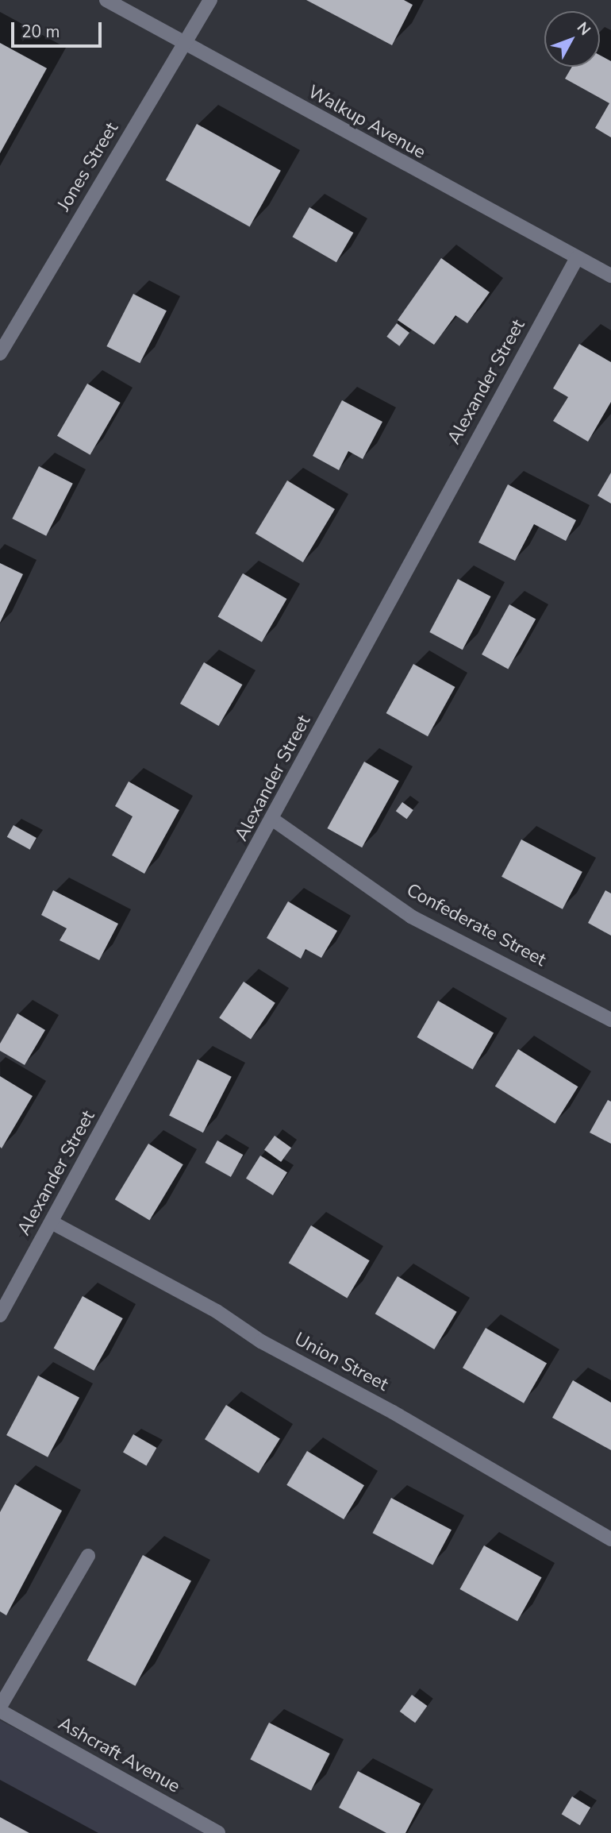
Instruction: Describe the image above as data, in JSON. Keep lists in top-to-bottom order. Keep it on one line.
{"streets":{"street":["Walkup Avenue","Jones Street","Alexander Street","Confederate Street","Union Street","Ashcraft Avenue"]},"crossings":[["Walkup Avenue","Jones Street"],["Walkup Avenue","Alexander Street"],["Alexander Street","Confederate Street"],["Alexander Street","Union Street"]],"scale_bar":"20 m","north":"top right"}
